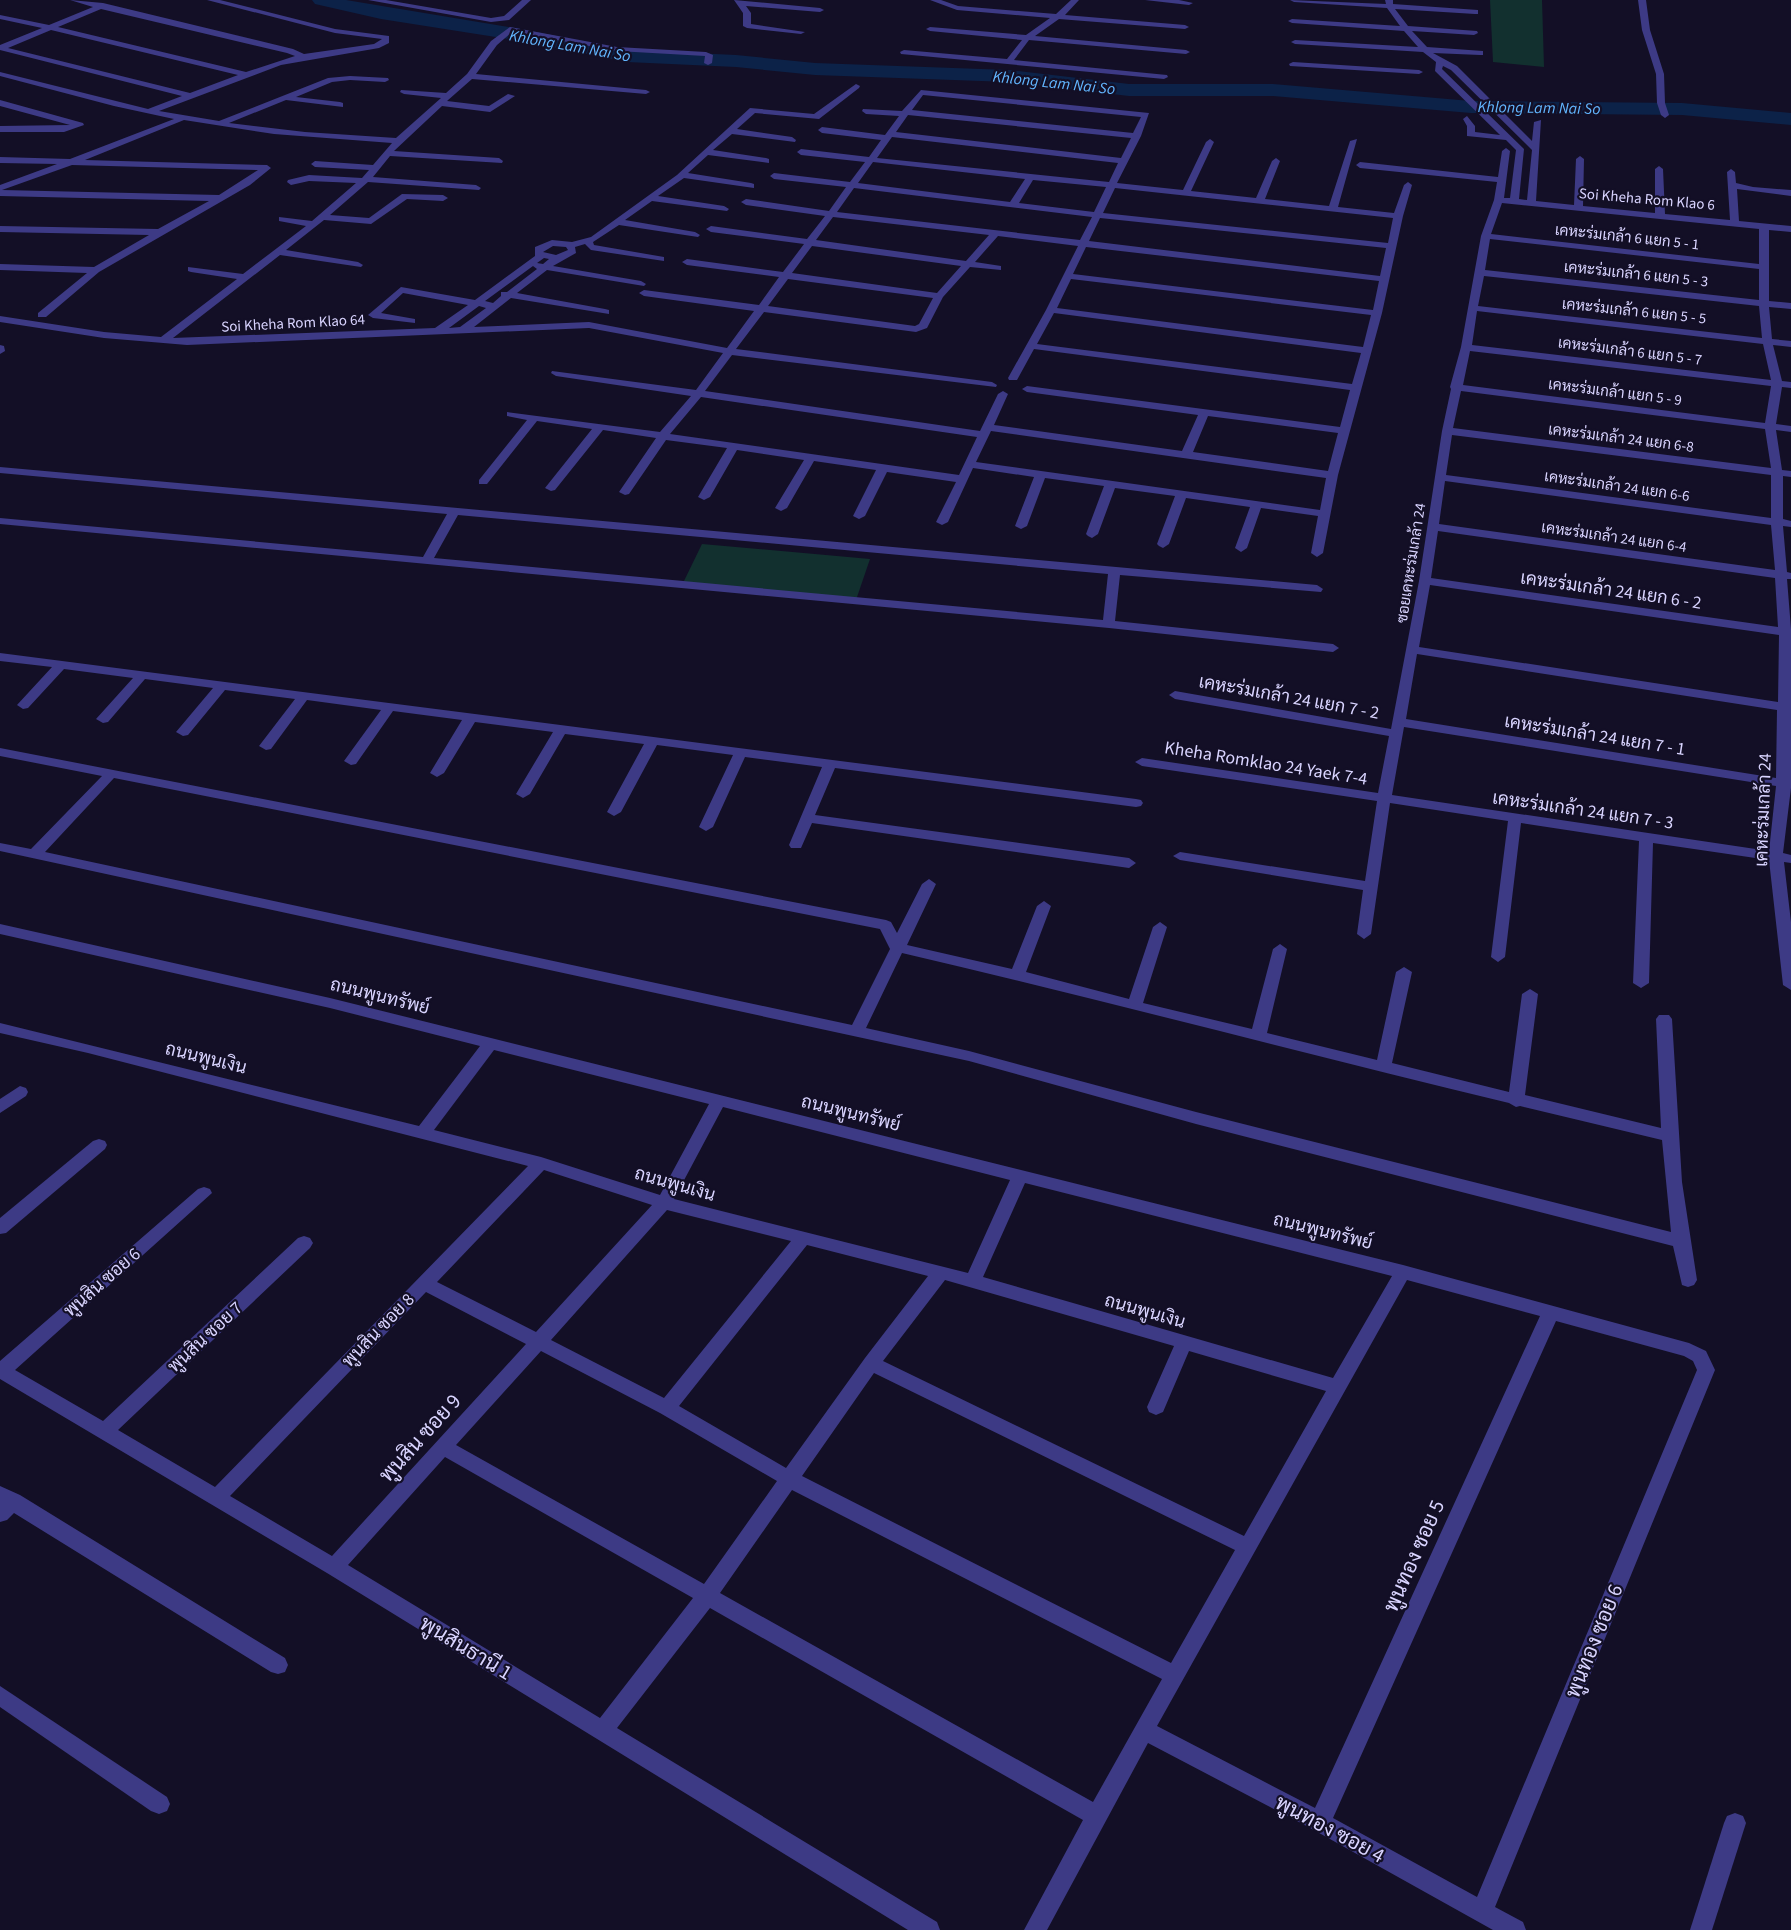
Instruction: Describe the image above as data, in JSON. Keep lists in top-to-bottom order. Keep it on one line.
{"streets":{"street":["Soi Kheha Rom Klao 6","เคหะร่มเกล้า 6 แยก 5 - 1","เคหะร่มเกล้า 6 แยก 5 - 3","เคหะร่มเกล้า 6 แยก 5 - 5","Soi Kheha Rom Klao 64","เคหะร่มเกล้า 6 แยก 5 - 7","เคหะร่มเกล้า แยก 5 - 9","เคหะร่มเกล้า 24 แยก 6-8","เคหะร่มเกล้า 24 แยก 6-6","เคหะร่มเกล้า 24 แยก 6-4","ซอยเคหะร่มเกล้า 24","เคหะร่มเกล้า 24 แยก 6 - 2","เคหะร่มเกล้า 24 แยก 7 - 2","เคหะร่มเกล้า 24 แยก 7 - 1","Kheha Romklao 24 Yaek 7-4","เคหะร่มเกล้า 24 แยก 7 - 3","เคหะร่มเกล้า 24","ถนนพูนทรัพย์","ถนนพูนเงิน","พูนสิน ซอย 6","พูนสิน ซอย 8","พูนสิน ซอย 7","พูนสิน ซอย 9","พูนทอง ซอย 5","พูนทอง ซอย 6","พูนสินธานี 1","พูนทอง ซอย 4"]},"crossings":[["Soi Kheha Rom Klao 6","ซอยเคหะร่มเกล้า 24"],["เคหะร่มเกล้า 6 แยก 5 - 1","ซอยเคหะร่มเกล้า 24"],["เคหะร่มเกล้า 6 แยก 5 - 3","ซอยเคหะร่มเกล้า 24"],["เคหะร่มเกล้า 6 แยก 5 - 5","ซอยเคหะร่มเกล้า 24"],["เคหะร่มเกล้า 6 แยก 5 - 7","ซอยเคหะร่มเกล้า 24"],["เคหะร่มเกล้า 6 แยก 5 - 7","เคหะร่มเกล้า 24"],["เคหะร่มเกล้า แยก 5 - 9","ซอยเคหะร่มเกล้า 24"],["เคหะร่มเกล้า แยก 5 - 9","เคหะร่มเกล้า 24"],["เคหะร่มเกล้า 24 แยก 6-8","ซอยเคหะร่มเกล้า 24"],["เคหะร่มเกล้า 24 แยก 6-8","เคหะร่มเกล้า 24"],["เคหะร่มเกล้า 24 แยก 6-6","ซอยเคหะร่มเกล้า 24"],["เคหะร่มเกล้า 24 แยก 6-6","เคหะร่มเกล้า 24"],["เคหะร่มเกล้า 24 แยก 6-4","ซอยเคหะร่มเกล้า 24"],["เคหะร่มเกล้า 24 แยก 6-4","เคหะร่มเกล้า 24"],["ซอยเคหะร่มเกล้า 24","เคหะร่มเกล้า 24 แยก 6 - 2"],["ซอยเคหะร่มเกล้า 24","เคหะร่มเกล้า 24 แยก 7 - 2"],["ซอยเคหะร่มเกล้า 24","เคหะร่มเกล้า 24 แยก 7 - 1"],["ซอยเคหะร่มเกล้า 24","Kheha Romklao 24 Yaek 7-4"],["ซอยเคหะร่มเกล้า 24","เคหะร่มเกล้า 24 แยก 7 - 3"],["เคหะร่มเกล้า 24 แยก 6 - 2","เคหะร่มเกล้า 24"],["เคหะร่มเกล้า 24 แยก 7 - 2","เคหะร่มเกล้า 24 แยก 7 - 1"],["เคหะร่มเกล้า 24 แยก 7 - 1","เคหะร่มเกล้า 24"],["Kheha Romklao 24 Yaek 7-4","เคหะร่มเกล้า 24 แยก 7 - 3"],["เคหะร่มเกล้า 24 แยก 7 - 3","เคหะร่มเกล้า 24"],["ถนนพูนทรัพย์","พูนสิน ซอย 9"],["ถนนพูนทรัพย์","พูนทอง ซอย 5"],["ถนนพูนทรัพย์","พูนทอง ซอย 6"],["ถนนพูนเงิน","พูนสิน ซอย 8"],["ถนนพูนเงิน","พูนสิน ซอย 9"],["พูนสิน ซอย 6","พูนสินธานี 1"],["พูนสิน ซอย 8","พูนสินธานี 1"],["พูนสิน ซอย 7","พูนสินธานี 1"],["พูนสิน ซอย 9","พูนสินธานี 1"],["พูนทอง ซอย 5","พูนทอง ซอย 4"],["พูนทอง ซอย 6","พูนทอง ซอย 4"]],"water":["Khlong Lam Nai So"]}
